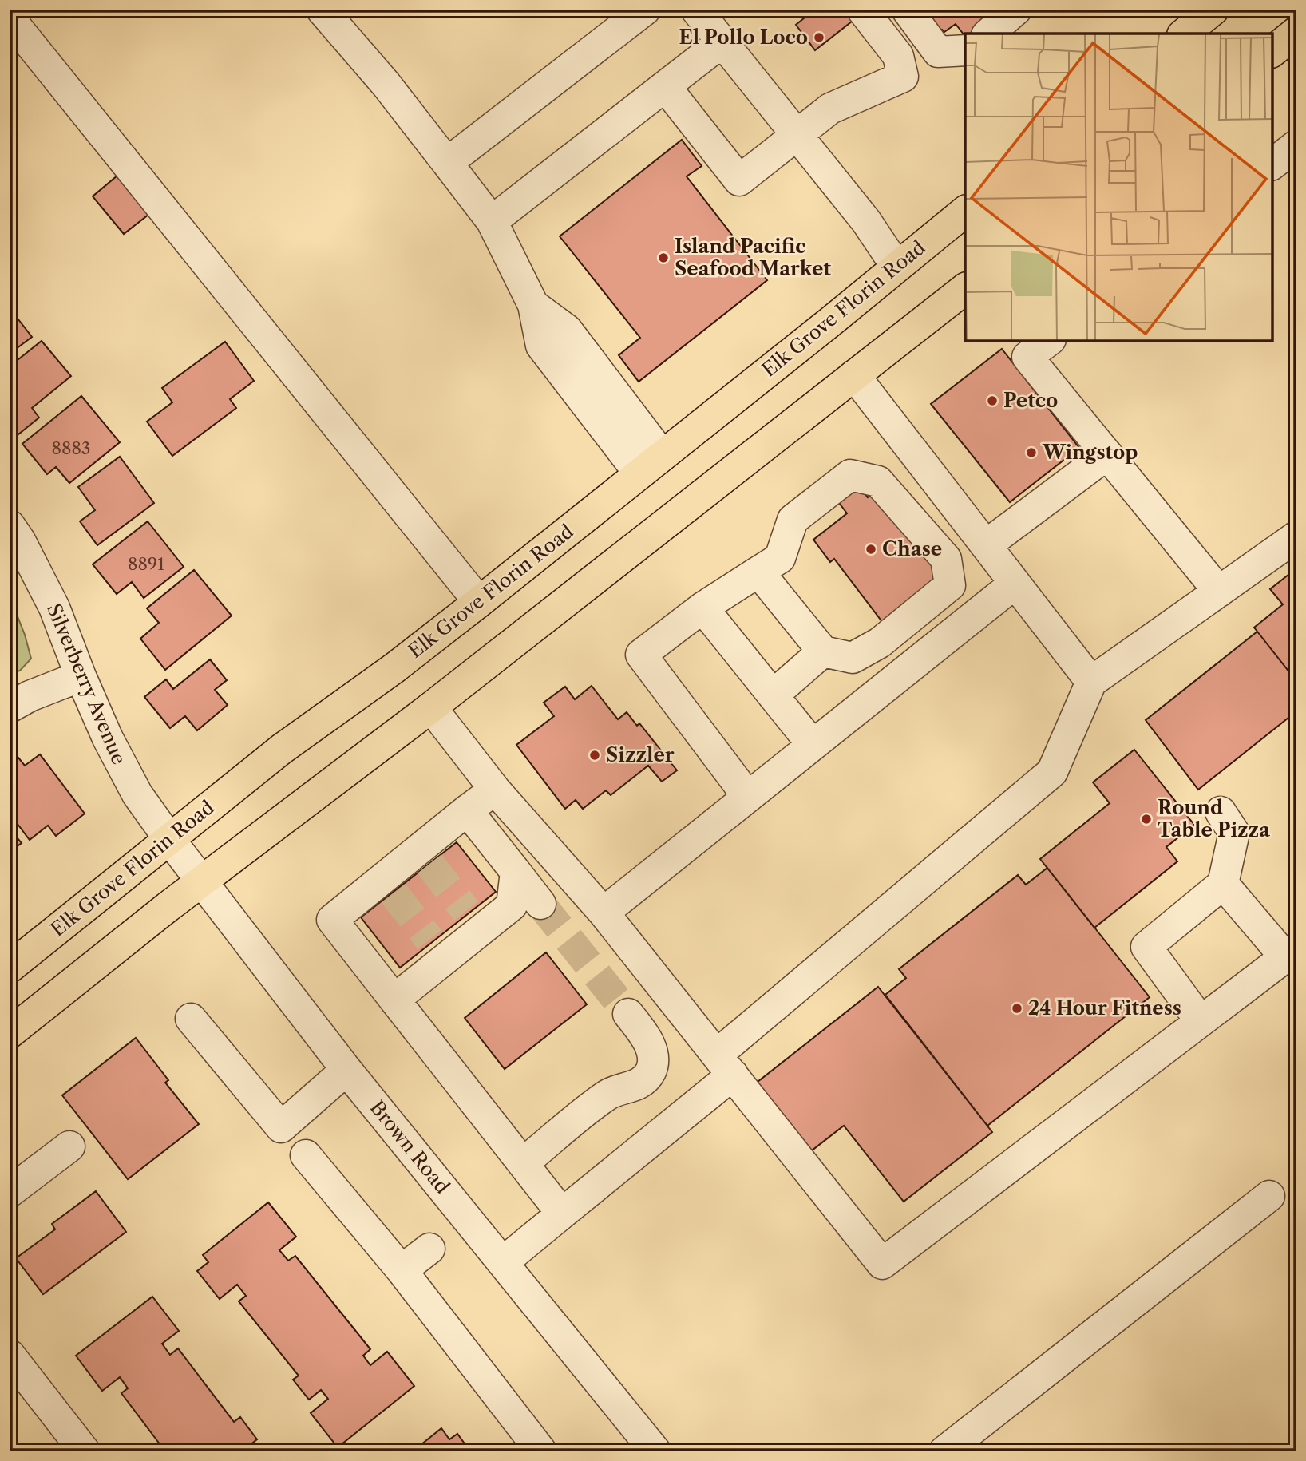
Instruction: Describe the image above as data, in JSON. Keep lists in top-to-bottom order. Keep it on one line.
{"streets":{"main road":["Elk Grove Florin Road"],"street":["Silverberry Avenue","Brown Road"]},"crossings":[["Elk Grove Florin Road","Silverberry Avenue"],["Elk Grove Florin Road","Brown Road"],["Silverberry Avenue","Brown Road"]],"places":["El Pollo Loco","Island Pacific Seafood Market","Petco","Wingstop","Chase","Sizzler","Round Table Pizza","24 Hour Fitness"],"house_numbers":["8883","8891"]}
